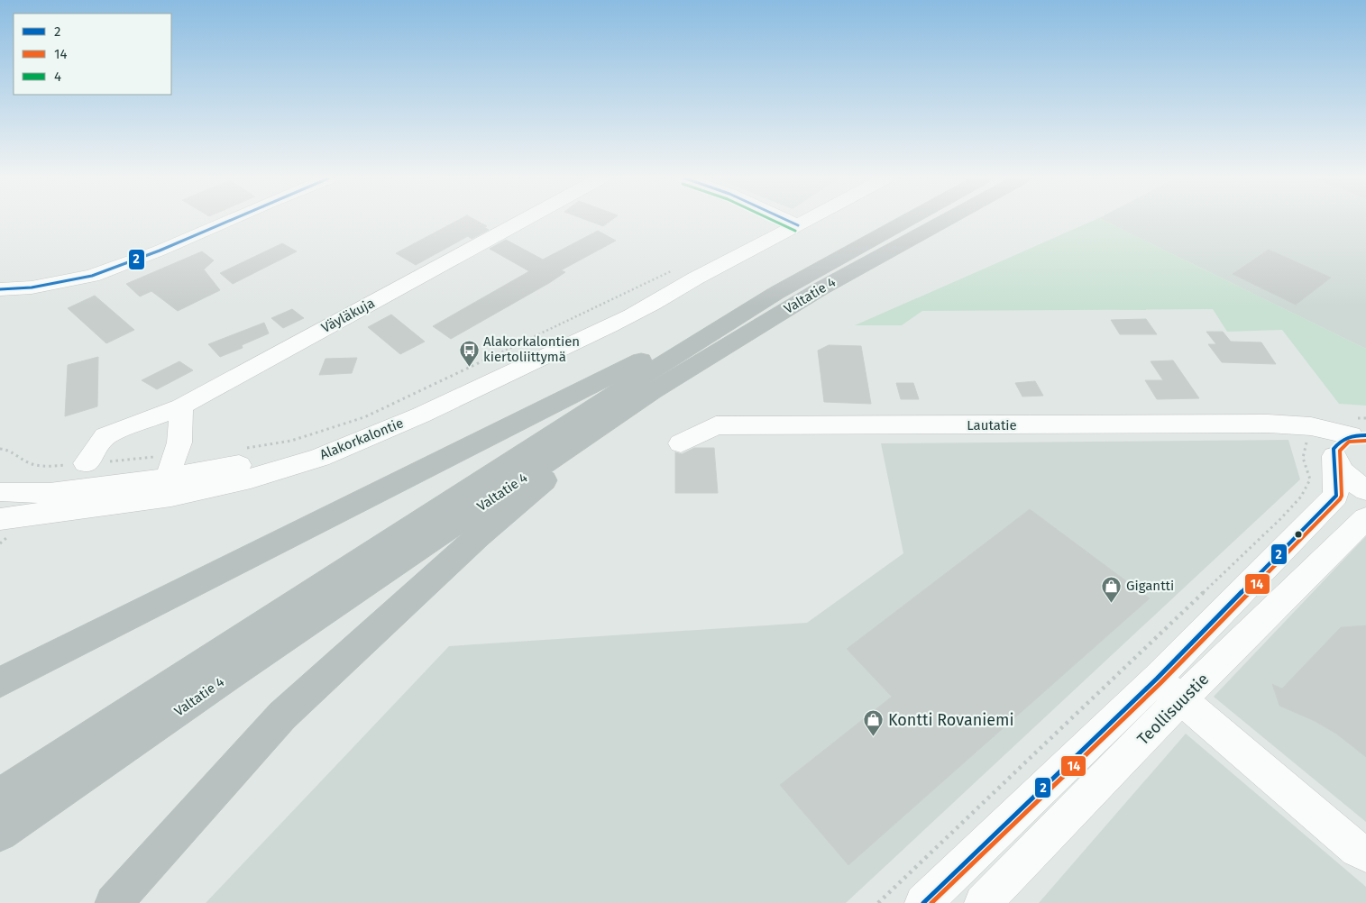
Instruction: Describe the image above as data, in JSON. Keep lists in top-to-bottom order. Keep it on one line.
{"streets":{"highway":["Valtatie 4"],"street":["Väyläkuja","Lautatie","Alakorkalontie","Teollisuustie"]},"crossings":[["Lautatie","Teollisuustie"]],"places":{"bus stop":["Alakorkalontien kiertoliittymä"],"shop":["Gigantti","Kontti Rovaniemi"]},"lines":["transit line 2","transit line 4","transit line 14"],"legend":["2","14","4"]}
